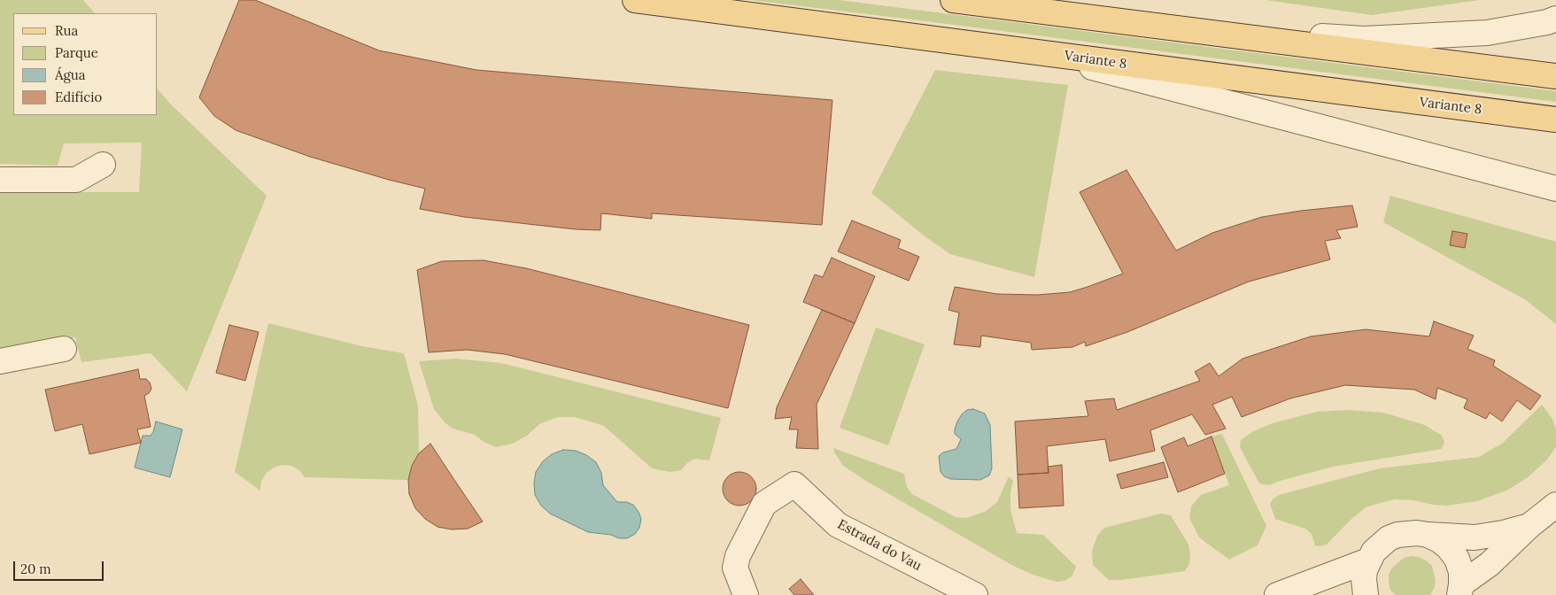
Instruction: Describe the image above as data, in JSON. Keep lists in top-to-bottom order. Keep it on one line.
{"streets":{"main road":["Variante 8"],"street":["Estrada do Vau"]},"legend":["Rua","Parque","Água","Edifício"],"scale_bar":"20 m"}
